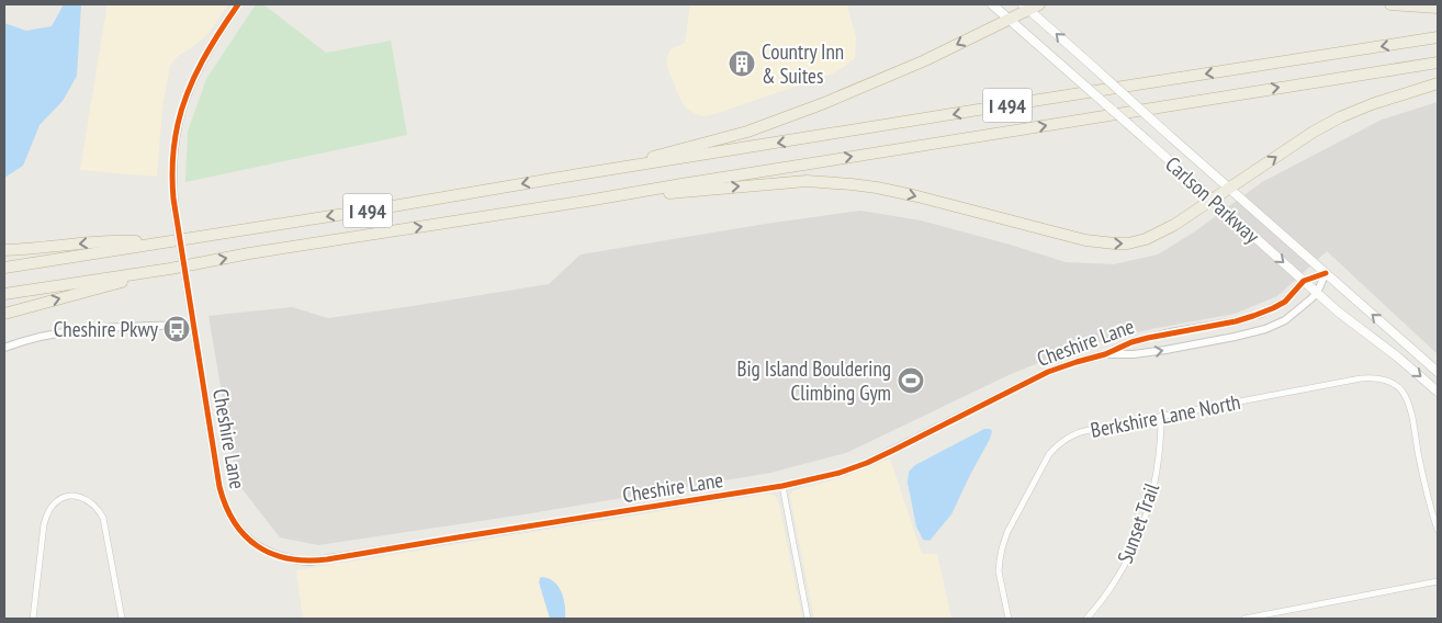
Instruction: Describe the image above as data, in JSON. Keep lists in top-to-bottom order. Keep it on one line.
{"streets":{"highway":["I 494"],"main road":["Carlson Parkway"],"street":["Cheshire Lane","Berkshire Lane North","Sunset Trail"]},"crossings":[["Carlson Parkway","Cheshire Lane"],["Berkshire Lane North","Sunset Trail"]],"places":{"building":["Country Inn & Suites"],"bus stop":["Cheshire Pkwy"],"sports":["Big Island Bouldering Climbing Gym"]}}
